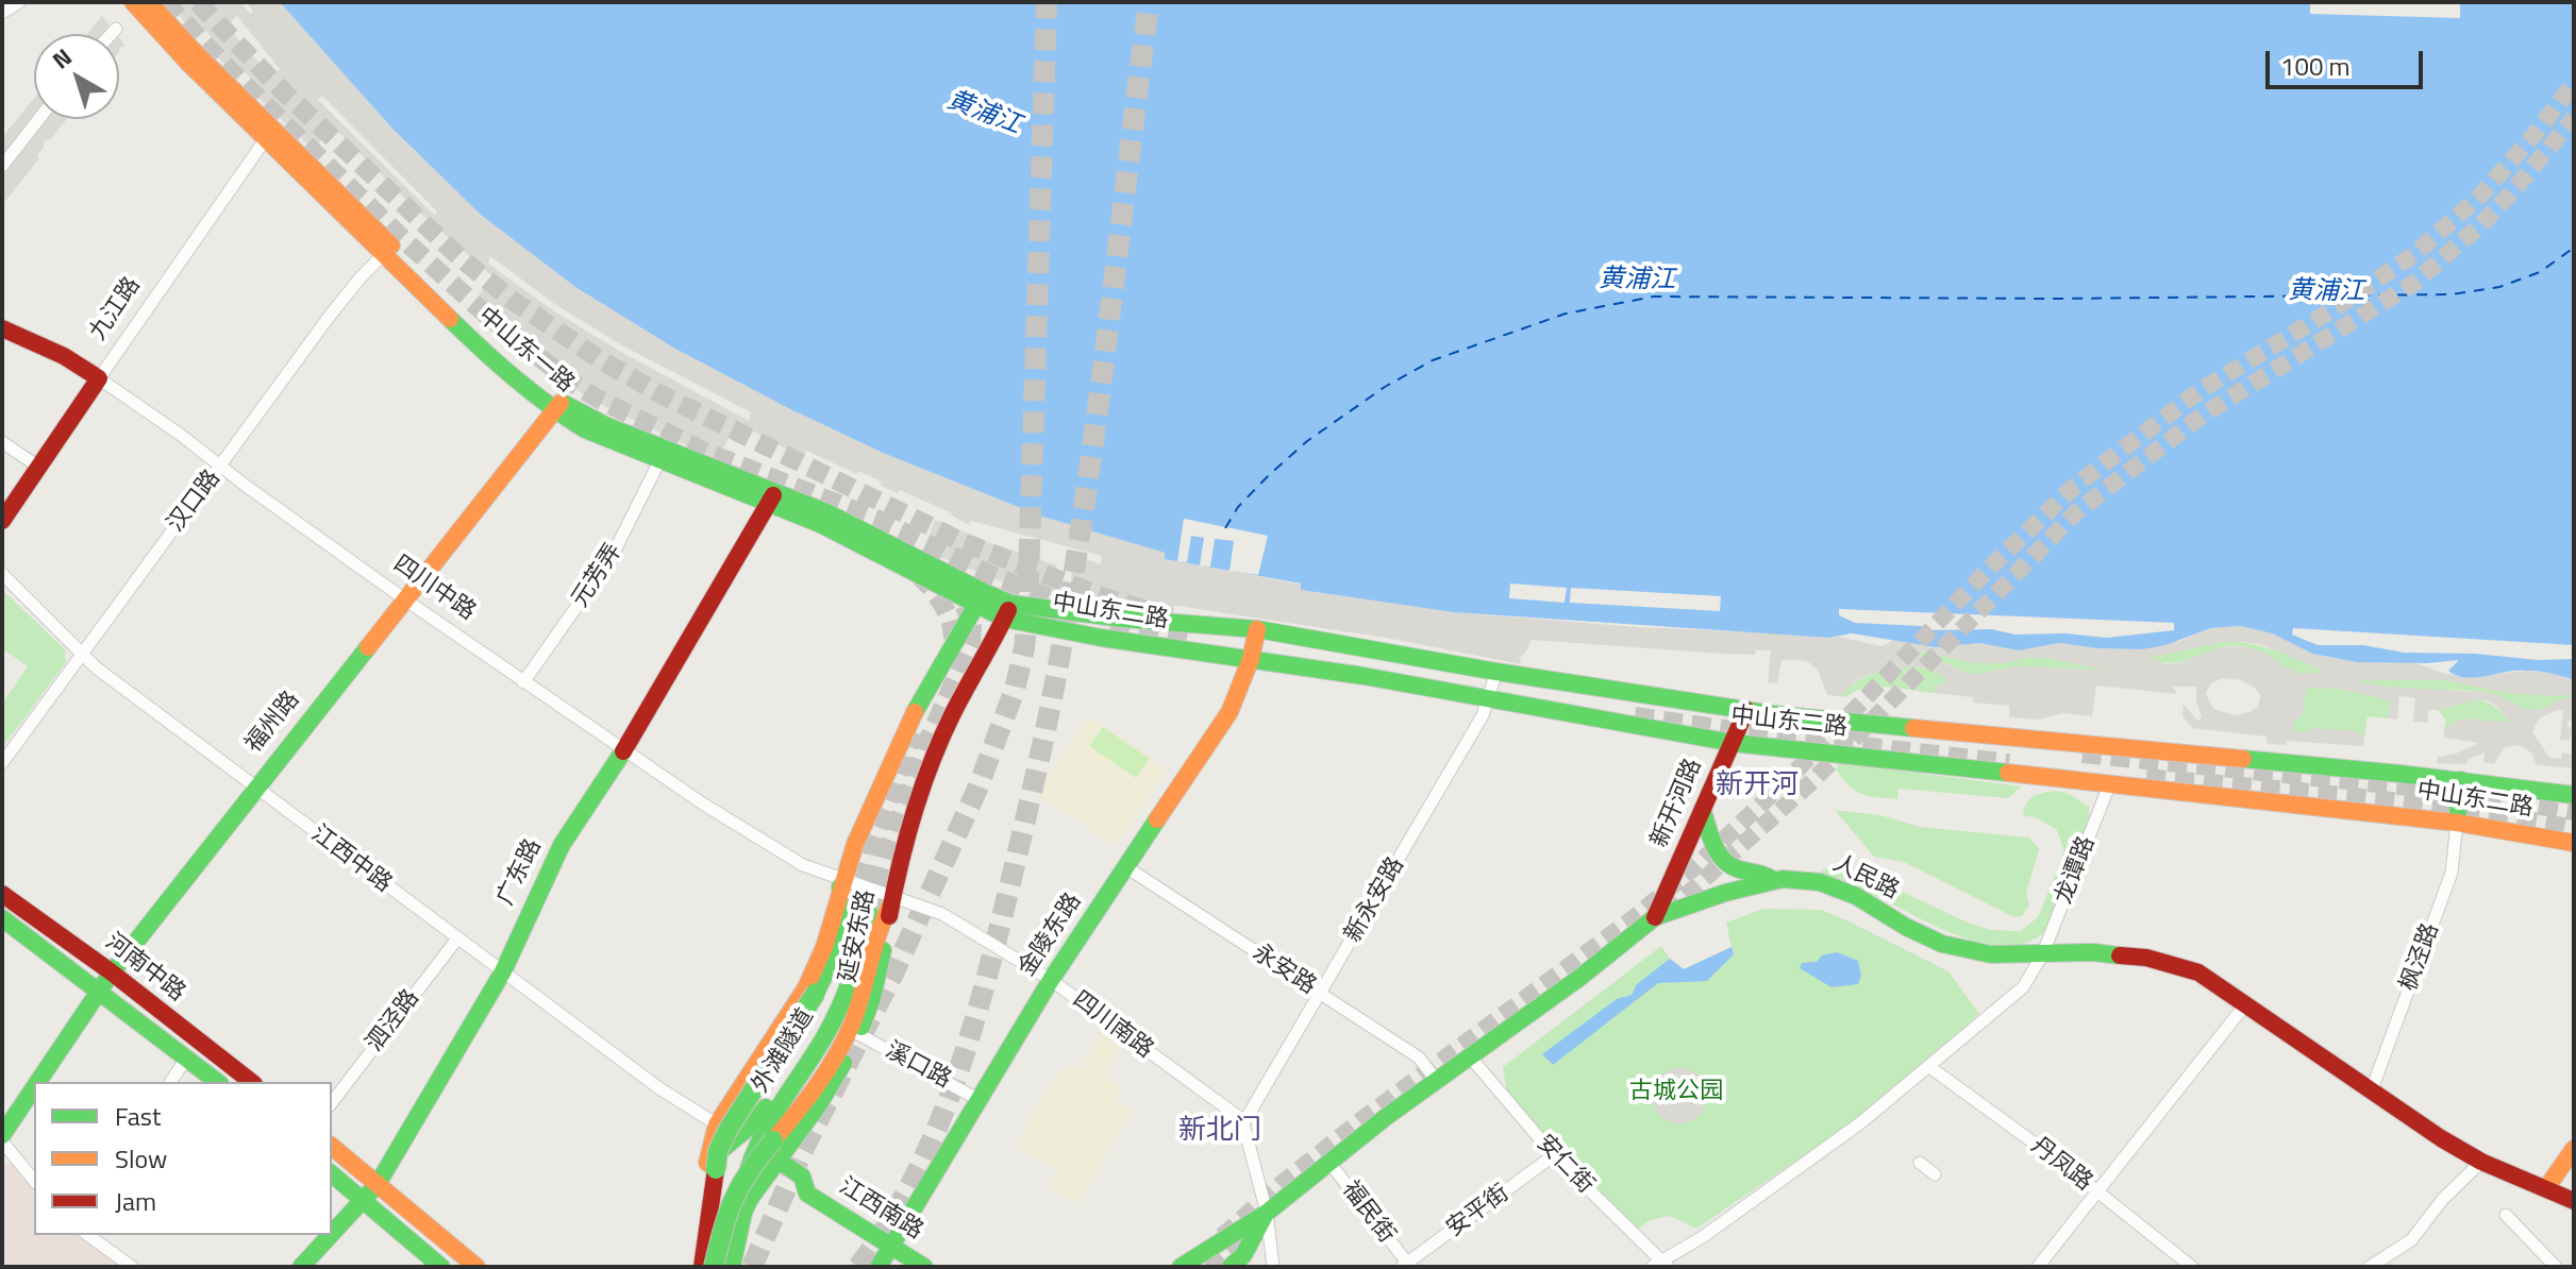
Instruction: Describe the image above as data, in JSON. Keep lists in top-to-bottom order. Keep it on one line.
{"streets":{"main road":["九江路","中山东一路","四川中路","中山东二路","福州路","新开河路","广东路","人民路","金陵东路","延安东路","河南中路","外滩隧道","江西南路"],"street":["汉口路","元芳弄","江西中路","龙谭路","新永安路","枫泾路","永安路","泗泾路","四川南路","溪口路","安仁街","丹凤路","安平街","福民街"]},"crossings":[["九江路","中山东一路"],["九江路","四川中路"],["中山东一路","汉口路"],["中山东一路","元芳弄"],["中山东一路","中山东二路"],["中山东一路","福州路"],["中山东一路","广东路"],["中山东一路","延安东路"],["汉口路","四川中路"],["汉口路","江西中路"],["元芳弄","四川中路"],["四川中路","福州路"],["四川中路","广东路"],["四川中路","延安东路"],["四川中路","四川南路"],["中山东二路","新开河路"],["中山东二路","龙谭路"],["中山东二路","新永安路"],["中山东二路","金陵东路"],["中山东二路","延安东路"],["中山东二路","枫泾路"],["福州路","江西中路"],["福州路","河南中路"],["新开河路","人民路"],["江西中路","广东路"],["江西中路","延安东路"],["江西中路","泗泾路"],["江西中路","江西南路"],["龙谭路","人民路"],["龙谭路","安仁街"],["龙谭路","丹凤路"],["人民路","枫泾路"],["人民路","永安路"],["人民路","安仁街"],["人民路","福民街"],["新永安路","永安路"],["新永安路","四川南路"],["金陵东路","永安路"],["金陵东路","四川南路"],["金陵东路","溪口路"],["金陵东路","江西南路"],["延安东路","四川南路"],["延安东路","外滩隧道"],["延安东路","溪口路"],["延安东路","江西南路"],["外滩隧道","江西南路"],["安仁街","安平街"],["安平街","福民街"]],"districts":["新开河","新北门"],"water":["黄浦江"],"parks":["古城公园"],"legend":["Fast","Slow","Jam"],"scale_bar":"100 m","north":"top left"}
